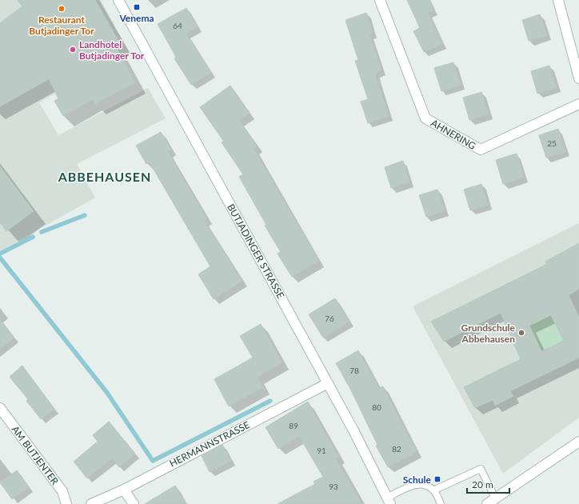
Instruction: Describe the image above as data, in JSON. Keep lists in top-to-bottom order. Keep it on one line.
{"streets":{"street":["AHNERING","BUTJADINGER STRASSE","HERMANNSTRASSE","AM BUTJENTER"]},"crossings":[["BUTJADINGER STRASSE","HERMANNSTRASSE"]],"districts":["ABBEHAUSEN"],"places":{"transit":["Venema","Schule"],"other":["Restaurant Butjadinger Tor","Landhotel Butjadinger Tor","Grundschule Abbehausen"]},"house_numbers":["64","25","76","78","80","89","82","91","93"],"scale_bar":"20 m"}
